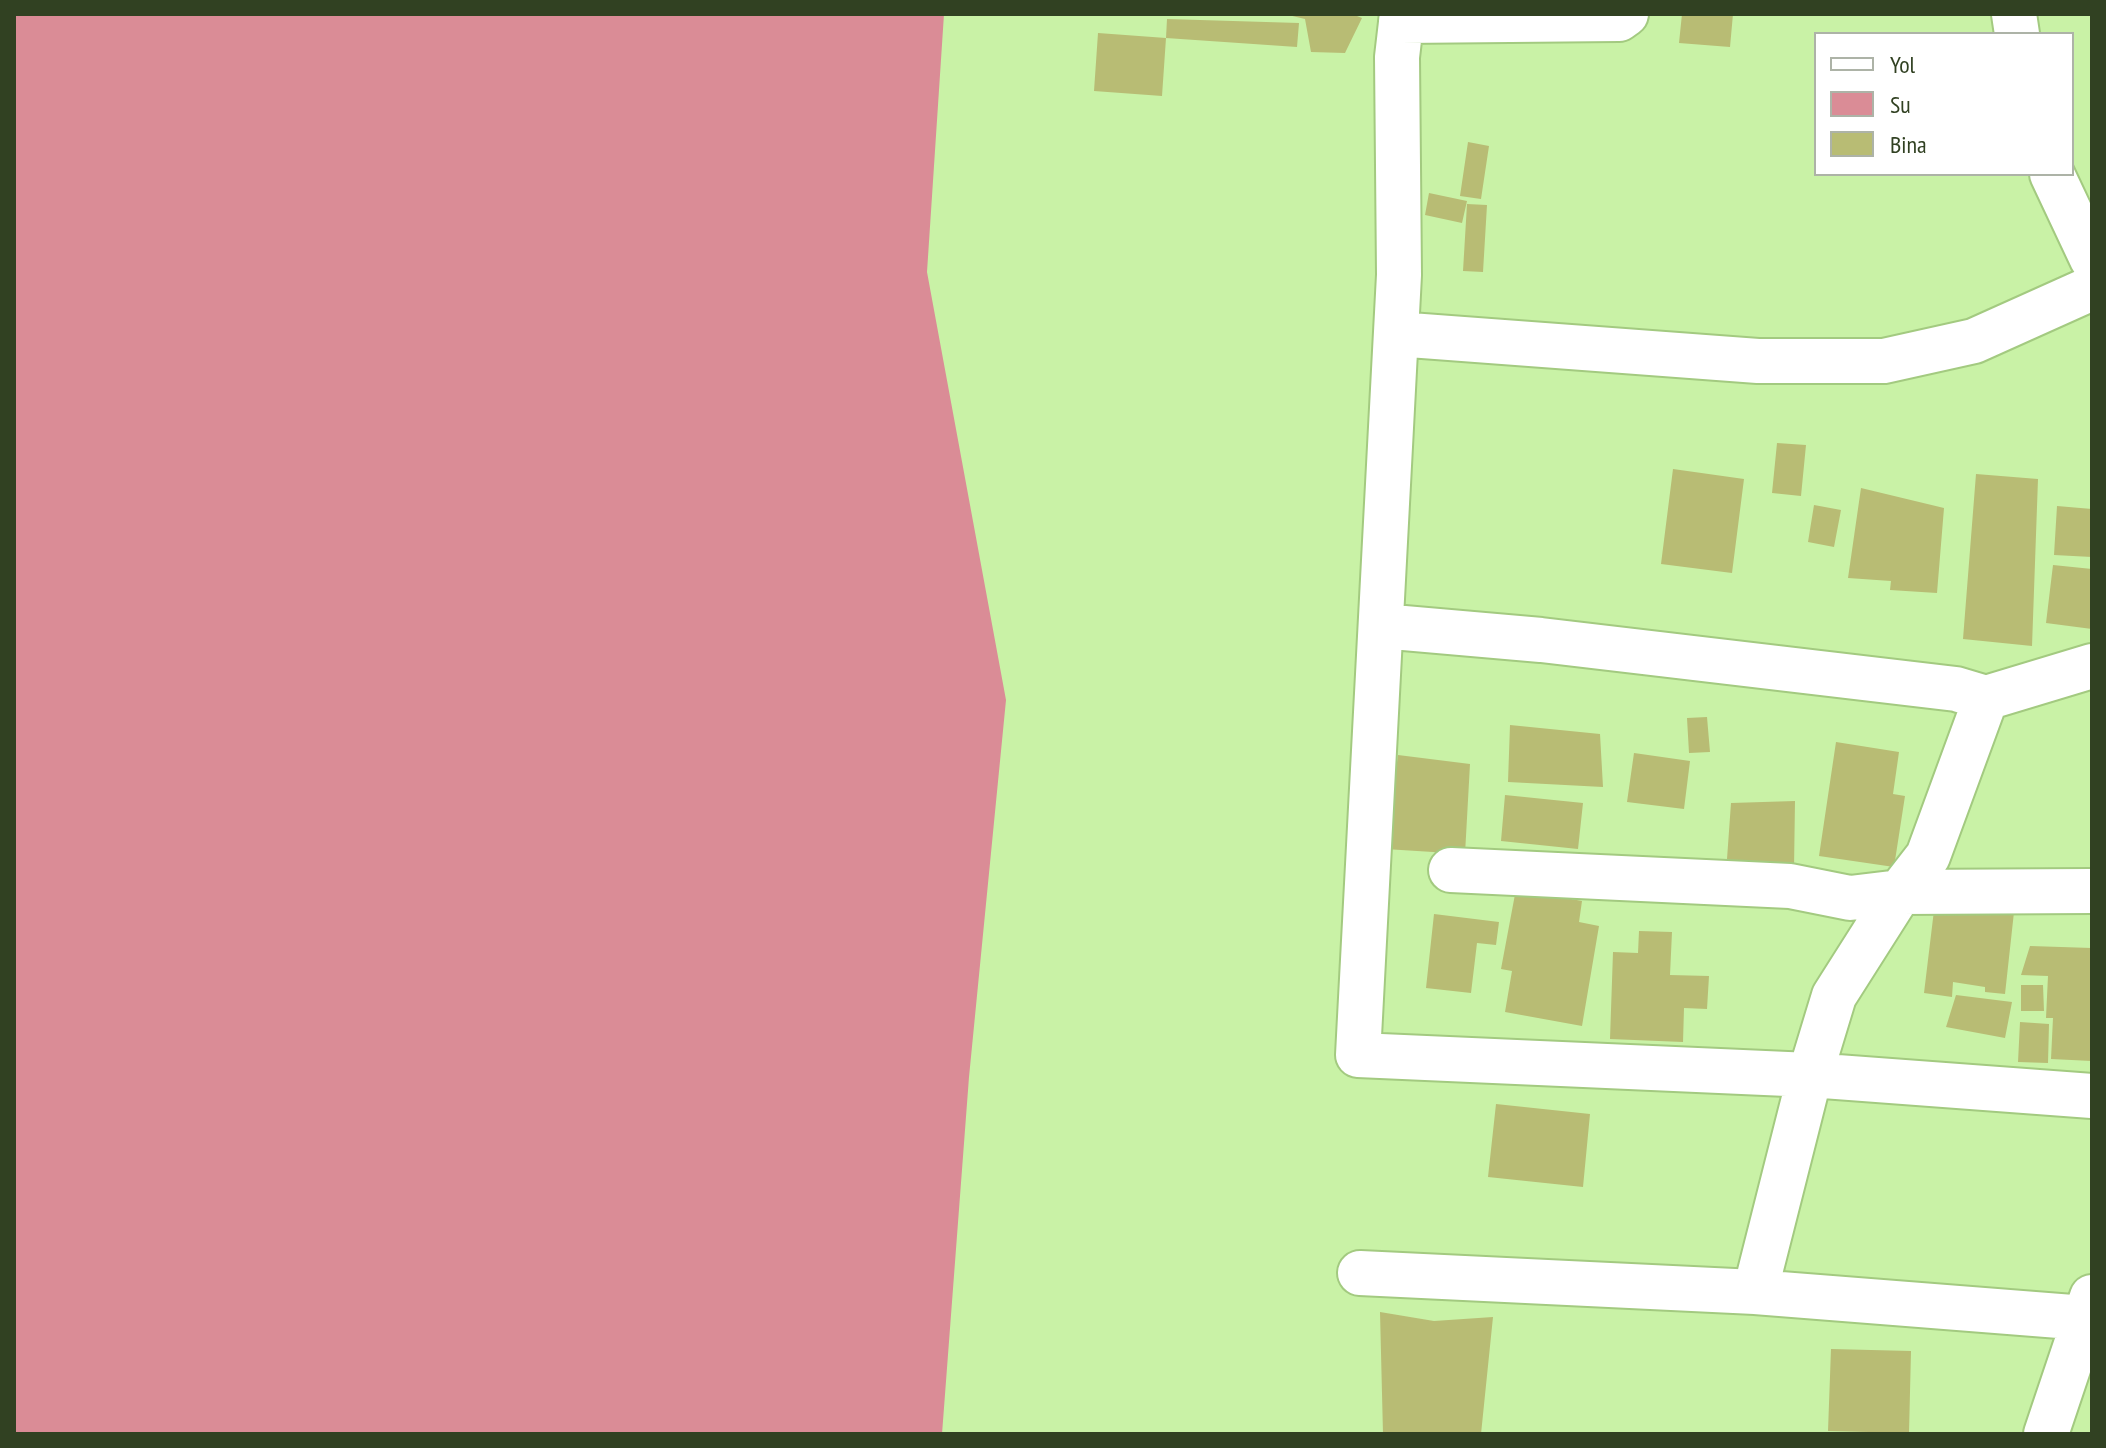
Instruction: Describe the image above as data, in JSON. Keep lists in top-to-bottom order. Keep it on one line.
{"legend":["Yol","Su","Bina"]}
